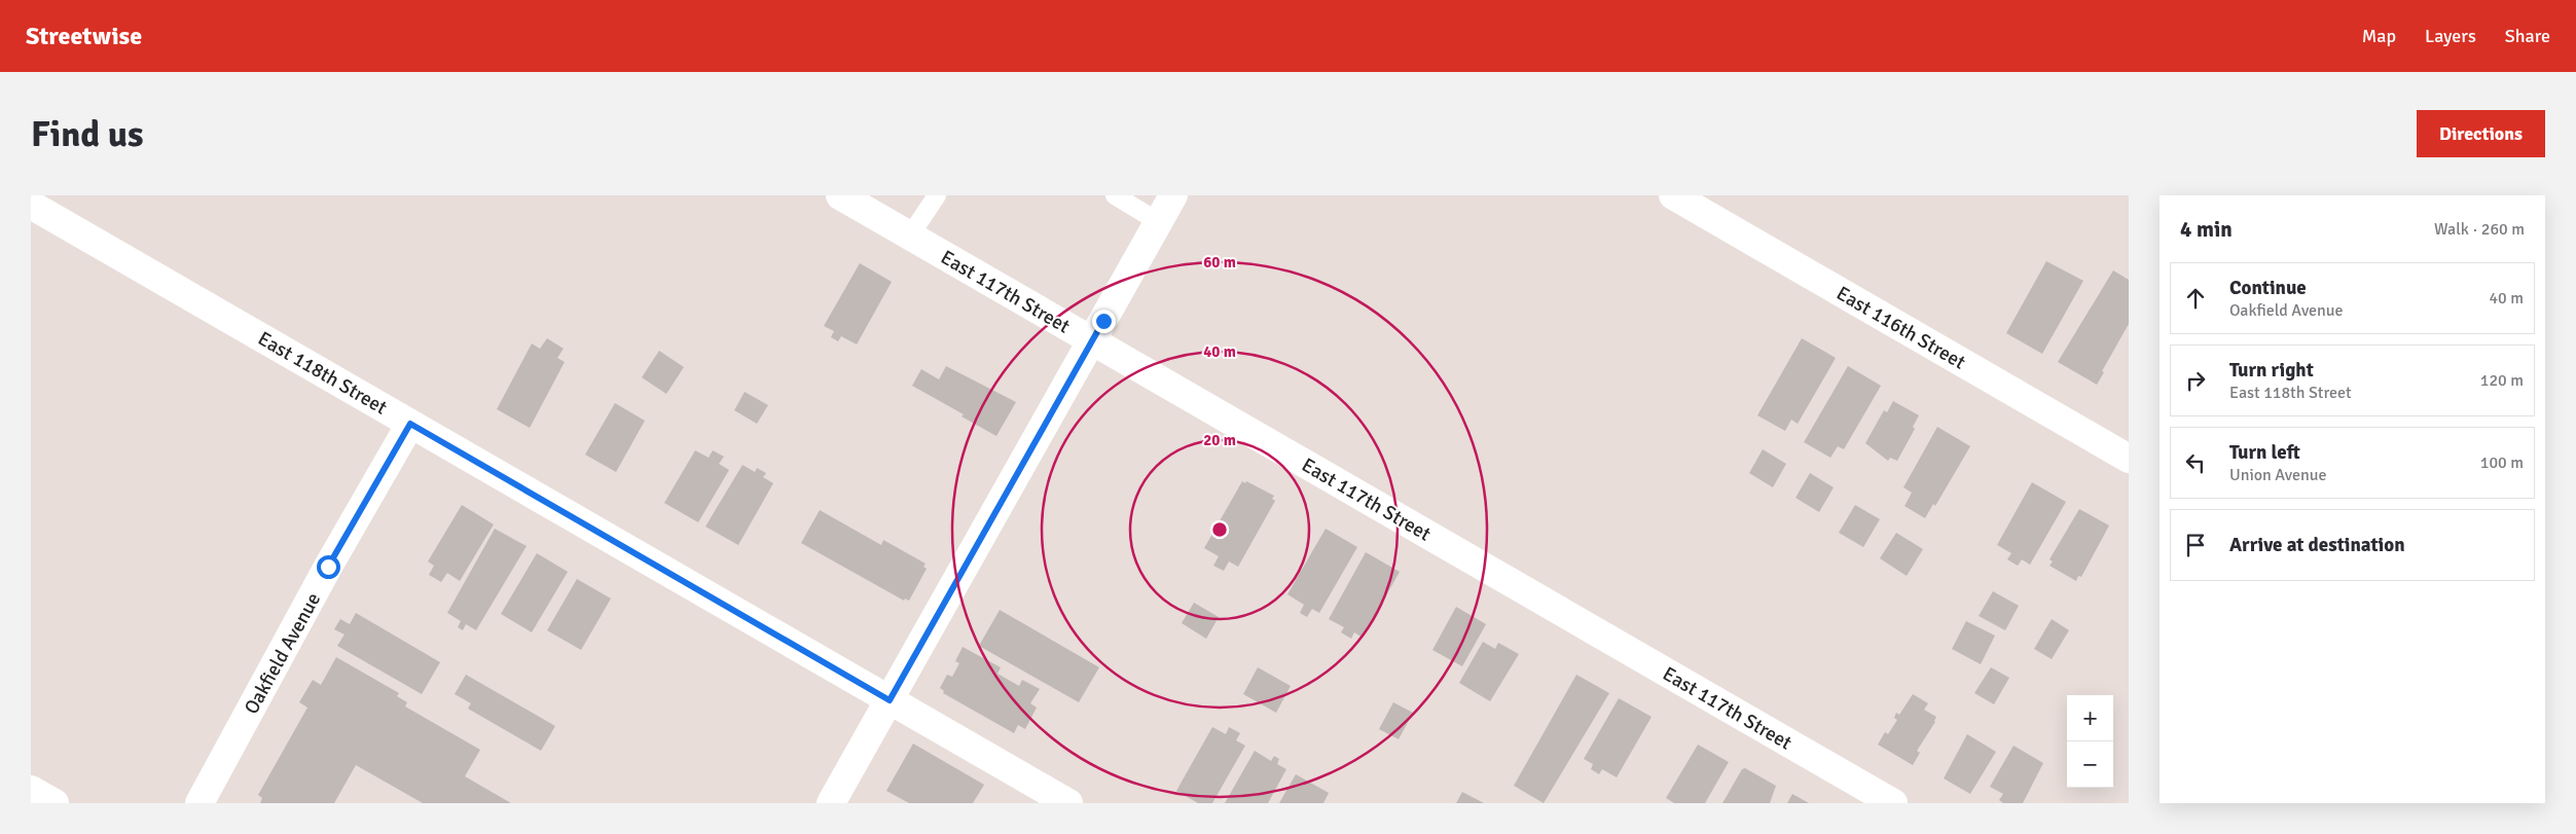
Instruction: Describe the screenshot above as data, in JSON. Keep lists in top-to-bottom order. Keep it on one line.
{"streets":{"street":["East 117th Street","East 116th Street","East 118th Street","Oakfield Avenue"]},"crossings":[["East 118th Street","Oakfield Avenue"]],"page":{"header":"Streetwise","nav":["Map","Layers","Share"],"buttons":"Directions","title":"Find us","heading":["4 min","Walk · 260 m"],"list":[["Continue","Oakfield Avenue","40 m"],["Turn right","East 118th Street","120 m"],["Turn left","Union Avenue","100 m"],"Arrive at destination"],"map_buttons":["+","−"]},"rings":["60 m","40 m","20 m"]}
